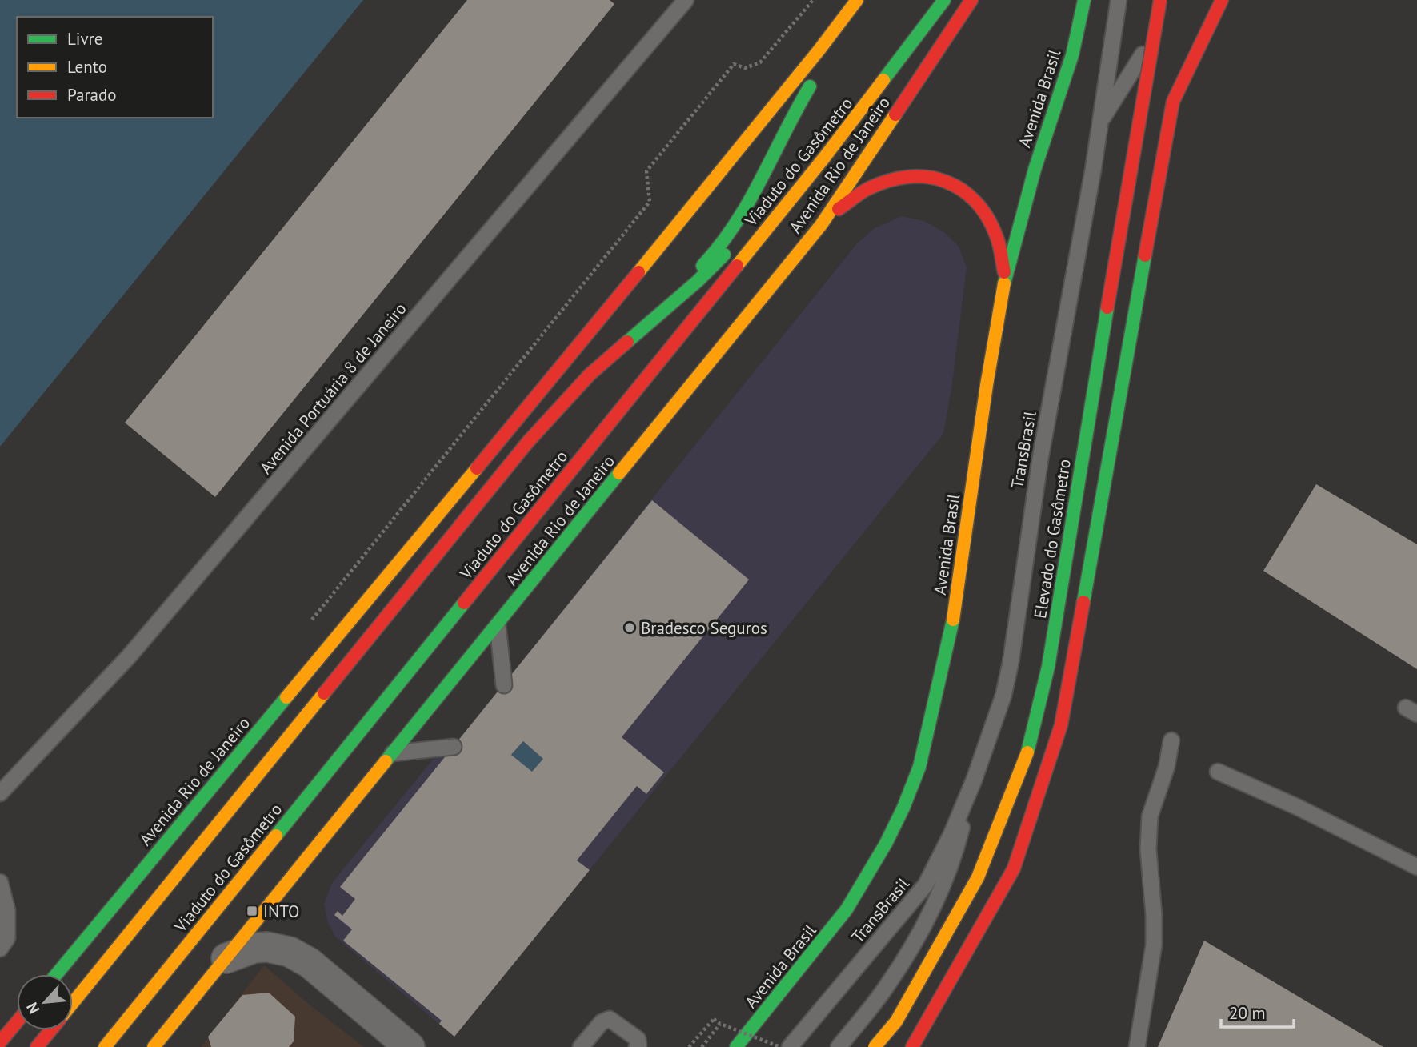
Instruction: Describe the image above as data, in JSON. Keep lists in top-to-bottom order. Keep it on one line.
{"streets":{"main road":["Avenida Brasil","Viaduto do Gasômetro","Avenida Rio de Janeiro","Elevado do Gasômetro"],"lane":["Avenida Portuária 8 de Janeiro","TransBrasil"]},"places":{"other":["Bradesco Seguros"],"transit":["INTO"]},"legend":["Livre","Lento","Parado"],"scale_bar":"20 m","north":"bottom left"}
